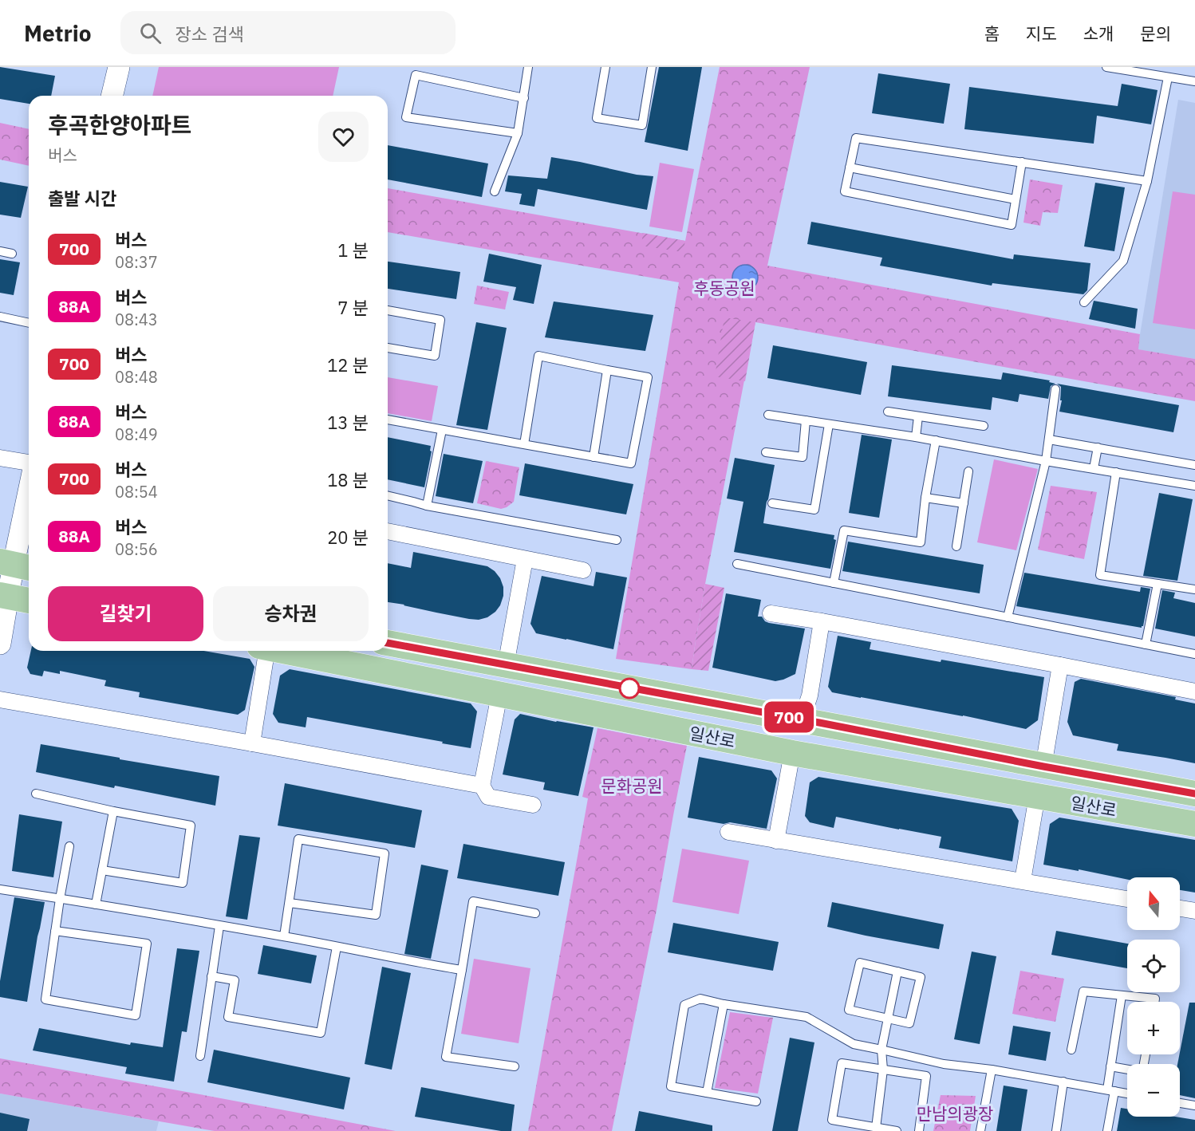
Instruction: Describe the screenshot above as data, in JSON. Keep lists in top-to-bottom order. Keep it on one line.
{"streets":{"main road":["일산로"]},"parks":["후동공원","문화공원","만남의광장"],"lines":["bus line 700"],"north":"top","page":{"header":"Metrio","search":"장소 검색","nav":["홈","지도","소개","문의"],"on_map":"700","heading":[["후곡한양아파트","버스"],"출발 시간"],"list":[{"mark":"700","name":"버스","note":"08:37","value":"1 분"},{"mark":"88A","name":"버스","note":"08:43","value":"7 분"},{"mark":"700","name":"버스","note":"08:48","value":"12 분"},{"mark":"88A","name":"버스","note":"08:49","value":"13 분"},{"mark":"700","name":"버스","note":"08:54","value":"18 분"},{"mark":"88A","name":"버스","note":"08:56","value":"20 분"}],"buttons":["길찾기","승차권"],"map_buttons":["+","−"]}}
